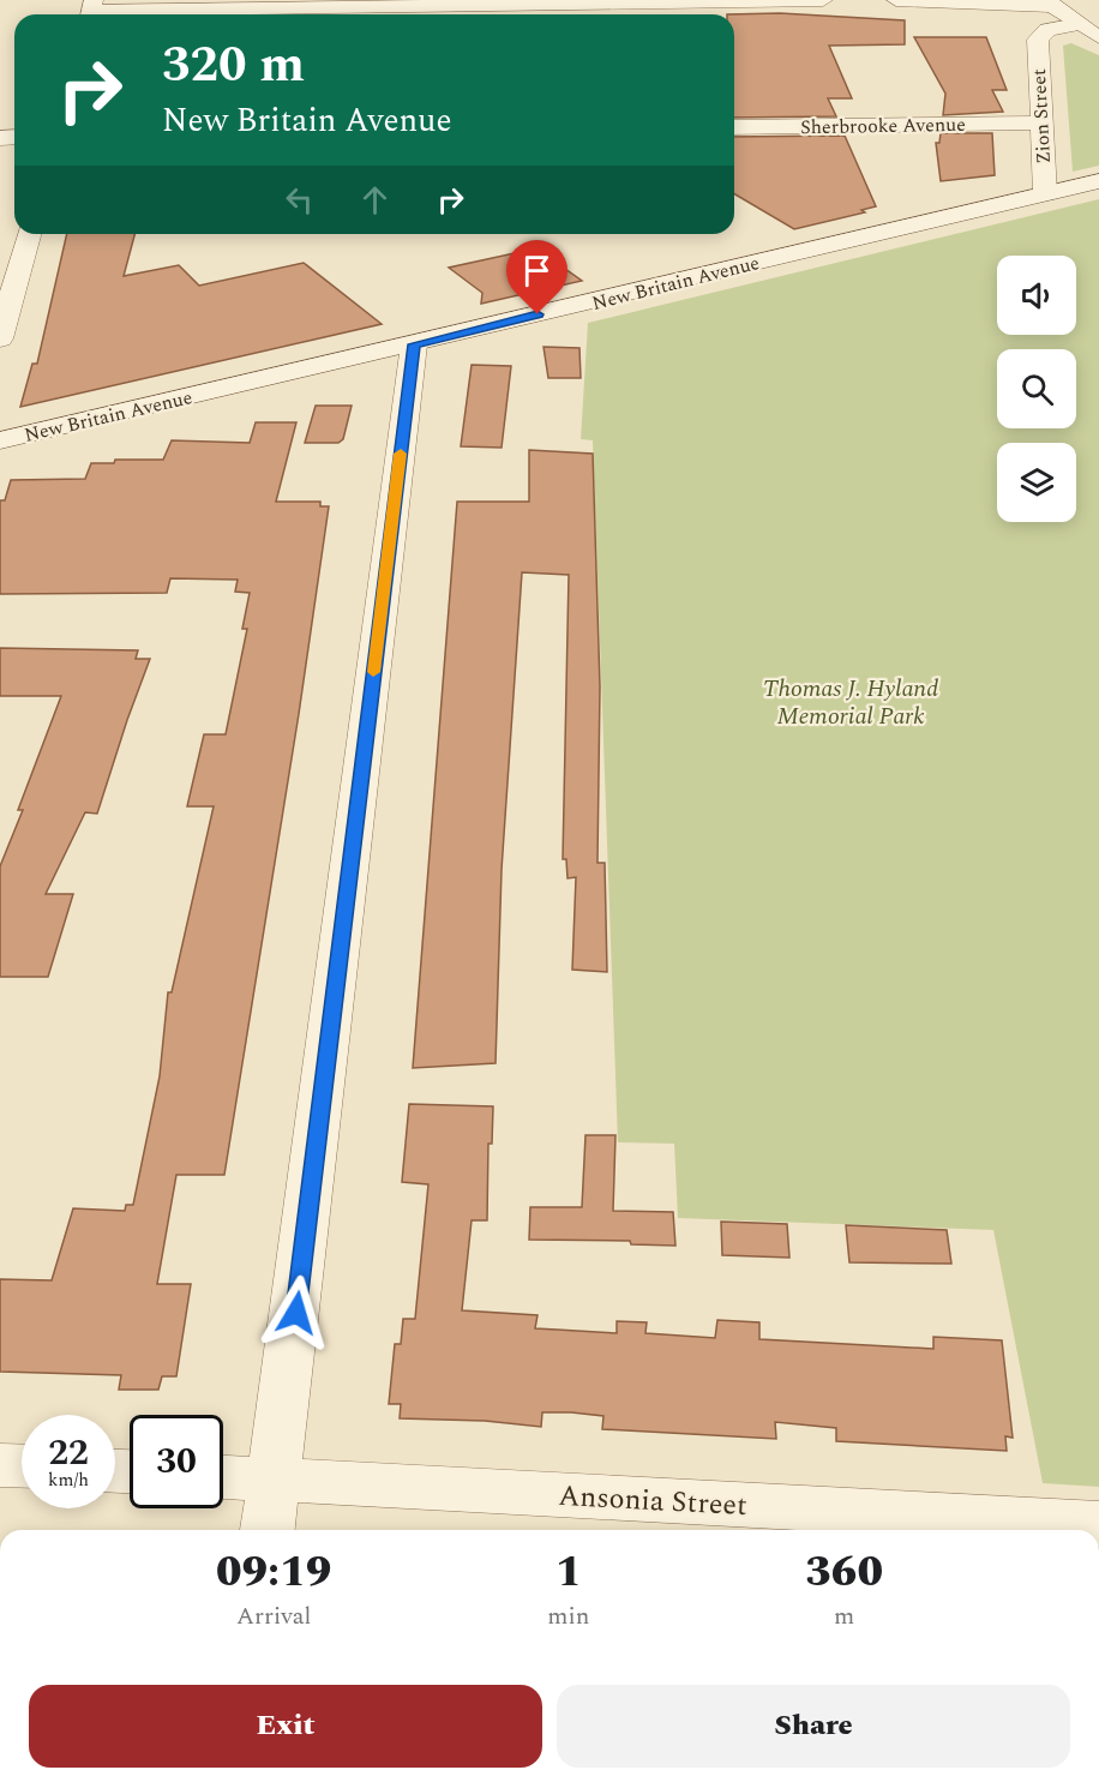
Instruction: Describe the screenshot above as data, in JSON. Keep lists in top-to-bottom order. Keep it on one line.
{"streets":{"street":["Zion Street","Sherbrooke Avenue","New Britain Avenue","Ansonia Street"]},"crossings":[["Zion Street","Sherbrooke Avenue"],["Zion Street","New Britain Avenue"]],"parks":["Thomas J. Hyland Memorial Park"],"page":{"turn":["320 m","New Britain Avenue"],"speed":"22 km/h","limit":"30","eta":["09:19","Arrival","1","min","360","m"],"buttons":["Exit","Share"]}}
